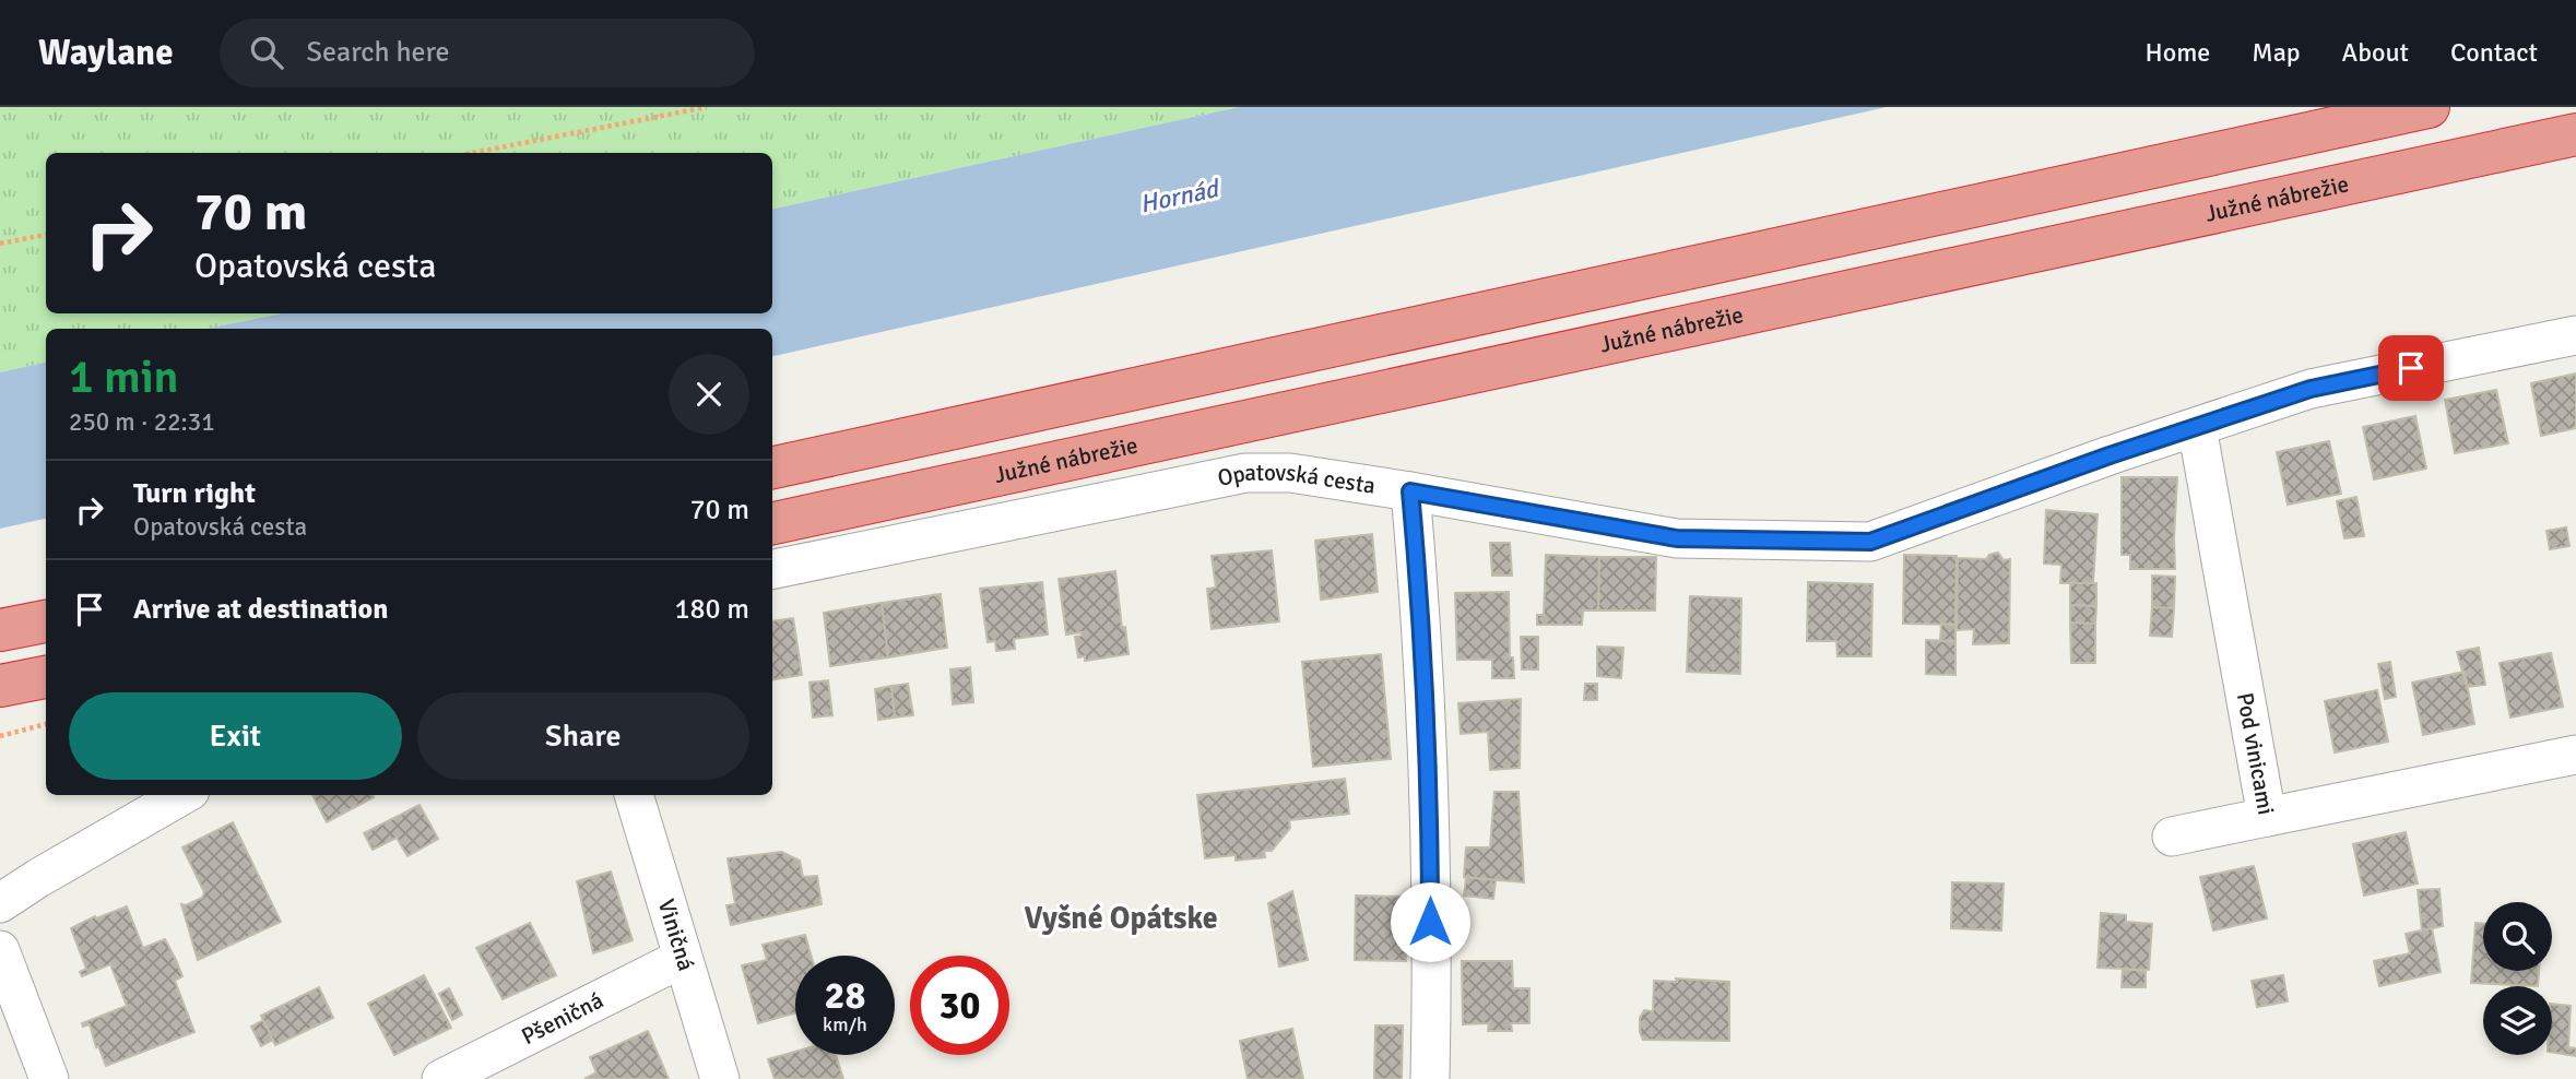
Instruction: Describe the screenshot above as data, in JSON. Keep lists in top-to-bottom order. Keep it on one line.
{"streets":{"highway":["Južné nábrežie"],"street":["Opatovská cesta","Pod vinicami","Viničná","Pšeničná"]},"crossings":[["Opatovská cesta","Pod vinicami"],["Viničná","Pšeničná"]],"districts":["Vyšné Opátske"],"water":["Hornád"],"page":{"header":"Waylane","search":"Search here","nav":["Home","Map","About","Contact"],"turn":["70 m","Opatovská cesta"],"heading":["1 min","250 m · 22:31"],"list":[{"name":"Turn right","note":"Opatovská cesta","value":"70 m"},{"name":"Arrive at destination","value":"180 m"}],"buttons":["Exit","Share"],"speed":"28 km/h","limit":"30"}}
